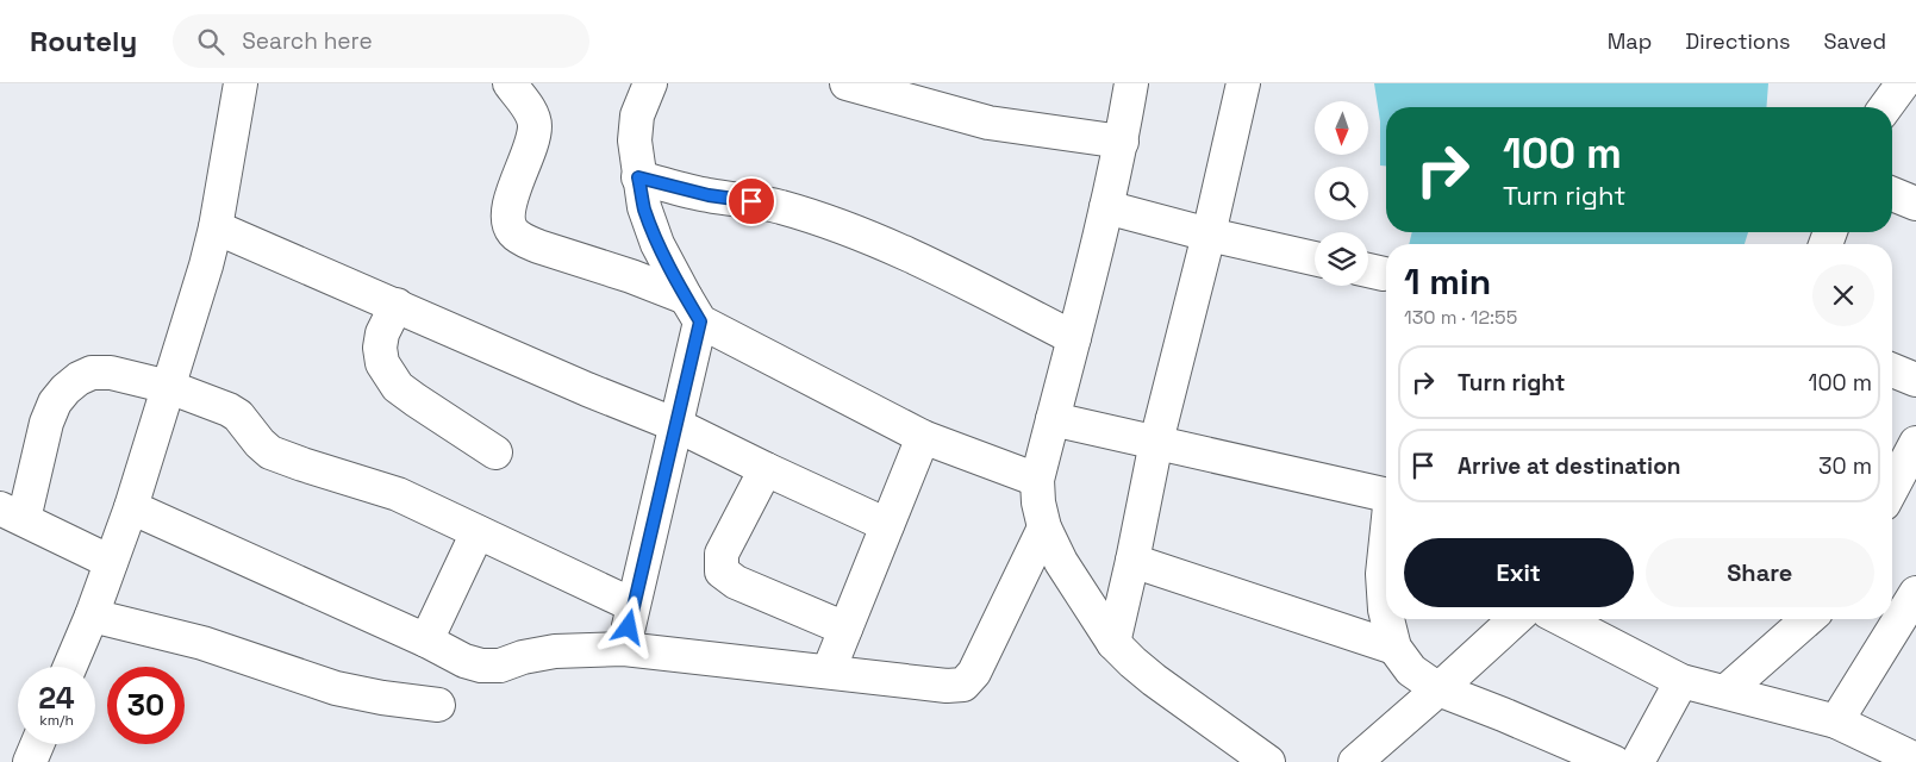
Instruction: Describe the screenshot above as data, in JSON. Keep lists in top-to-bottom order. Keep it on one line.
{"north":"bottom","page":{"header":"Routely","search":"Search here","nav":["Map","Directions","Saved"],"turn":["100 m","Turn right"],"heading":["1 min","130 m · 12:55"],"list":[{"name":"Turn right","value":"100 m"},{"name":"Arrive at destination","value":"30 m"}],"buttons":["Exit","Share"],"speed":"24 km/h","limit":"30"}}
